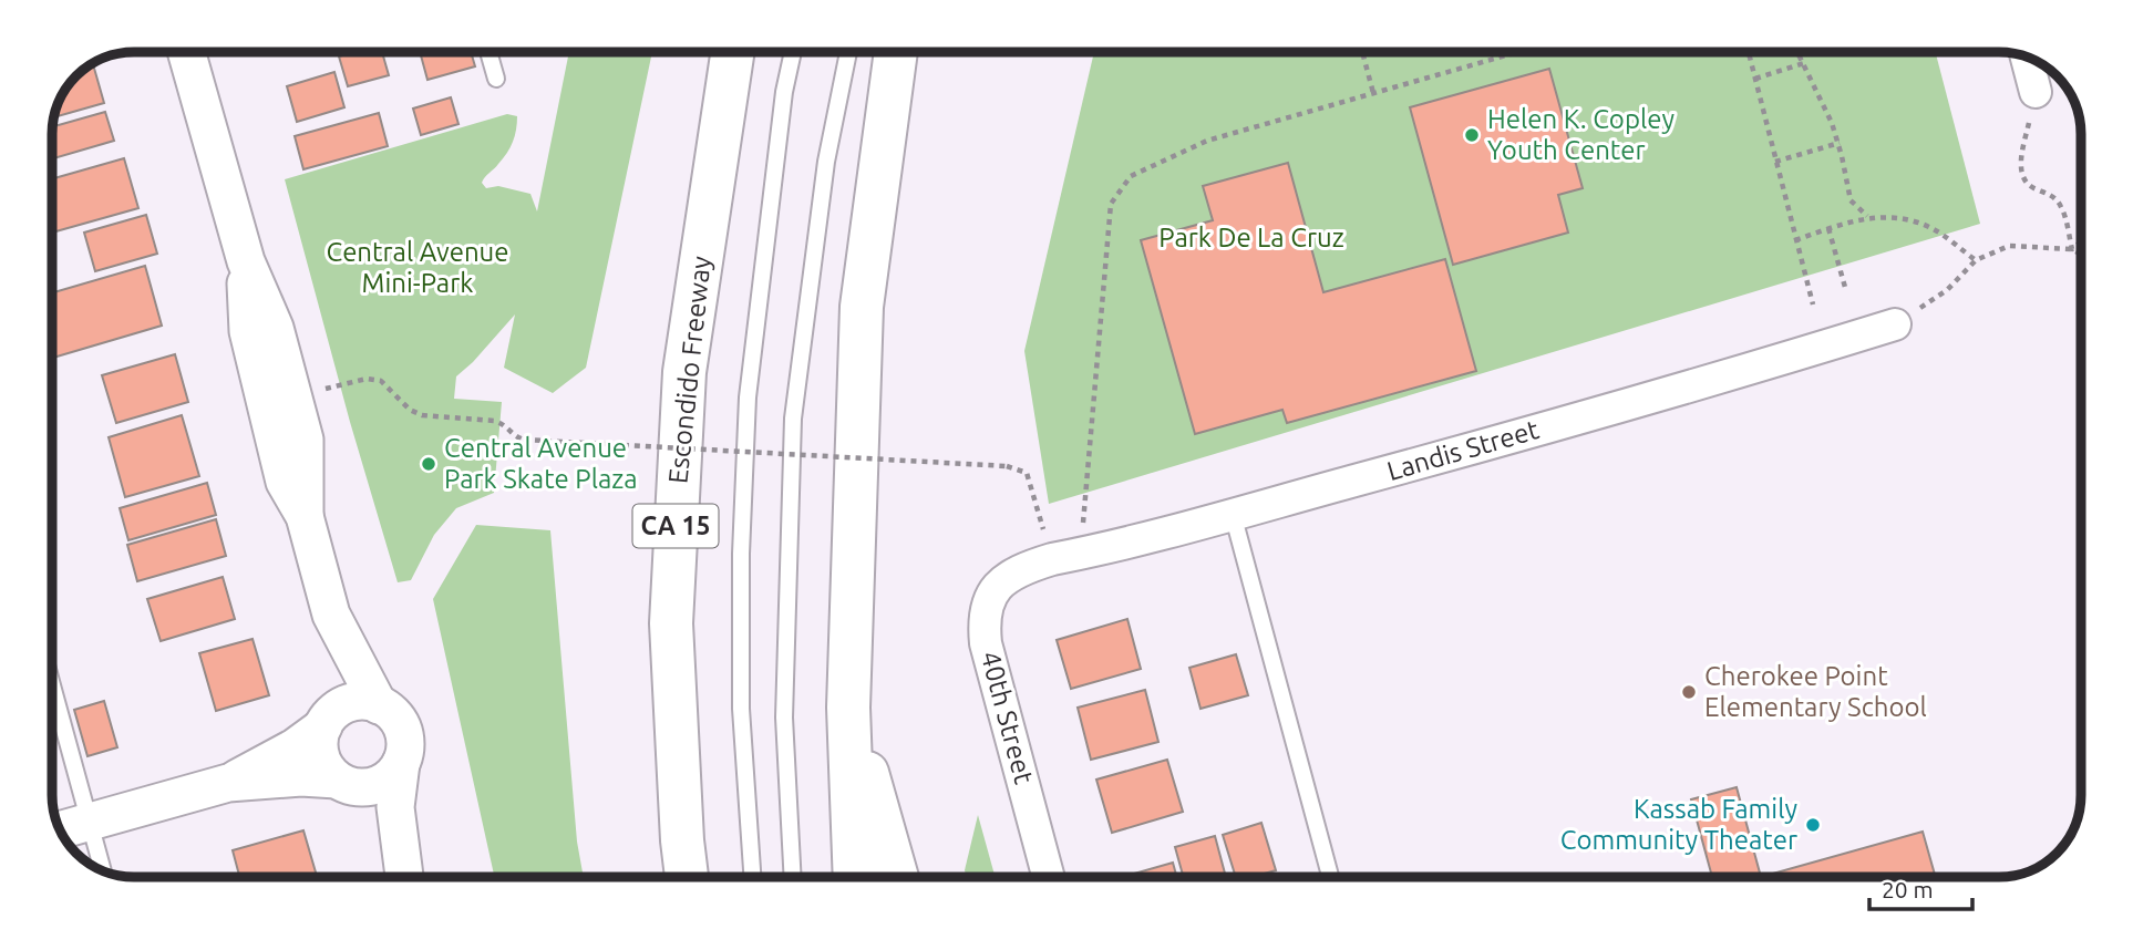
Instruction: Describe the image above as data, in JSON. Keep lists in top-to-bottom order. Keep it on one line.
{"streets":{"highway":["Escondido Freeway","CA 15"],"street":["Landis Street","40th Street"]},"crossings":[["Landis Street","40th Street"]],"parks":["Park De La Cruz","Central Avenue Mini-Park"],"places":["Helen K. Copley Youth Center","Central Avenue Park Skate Plaza","Cherokee Point Elementary School","Kassab Family Community Theater"],"scale_bar":"20 m"}
